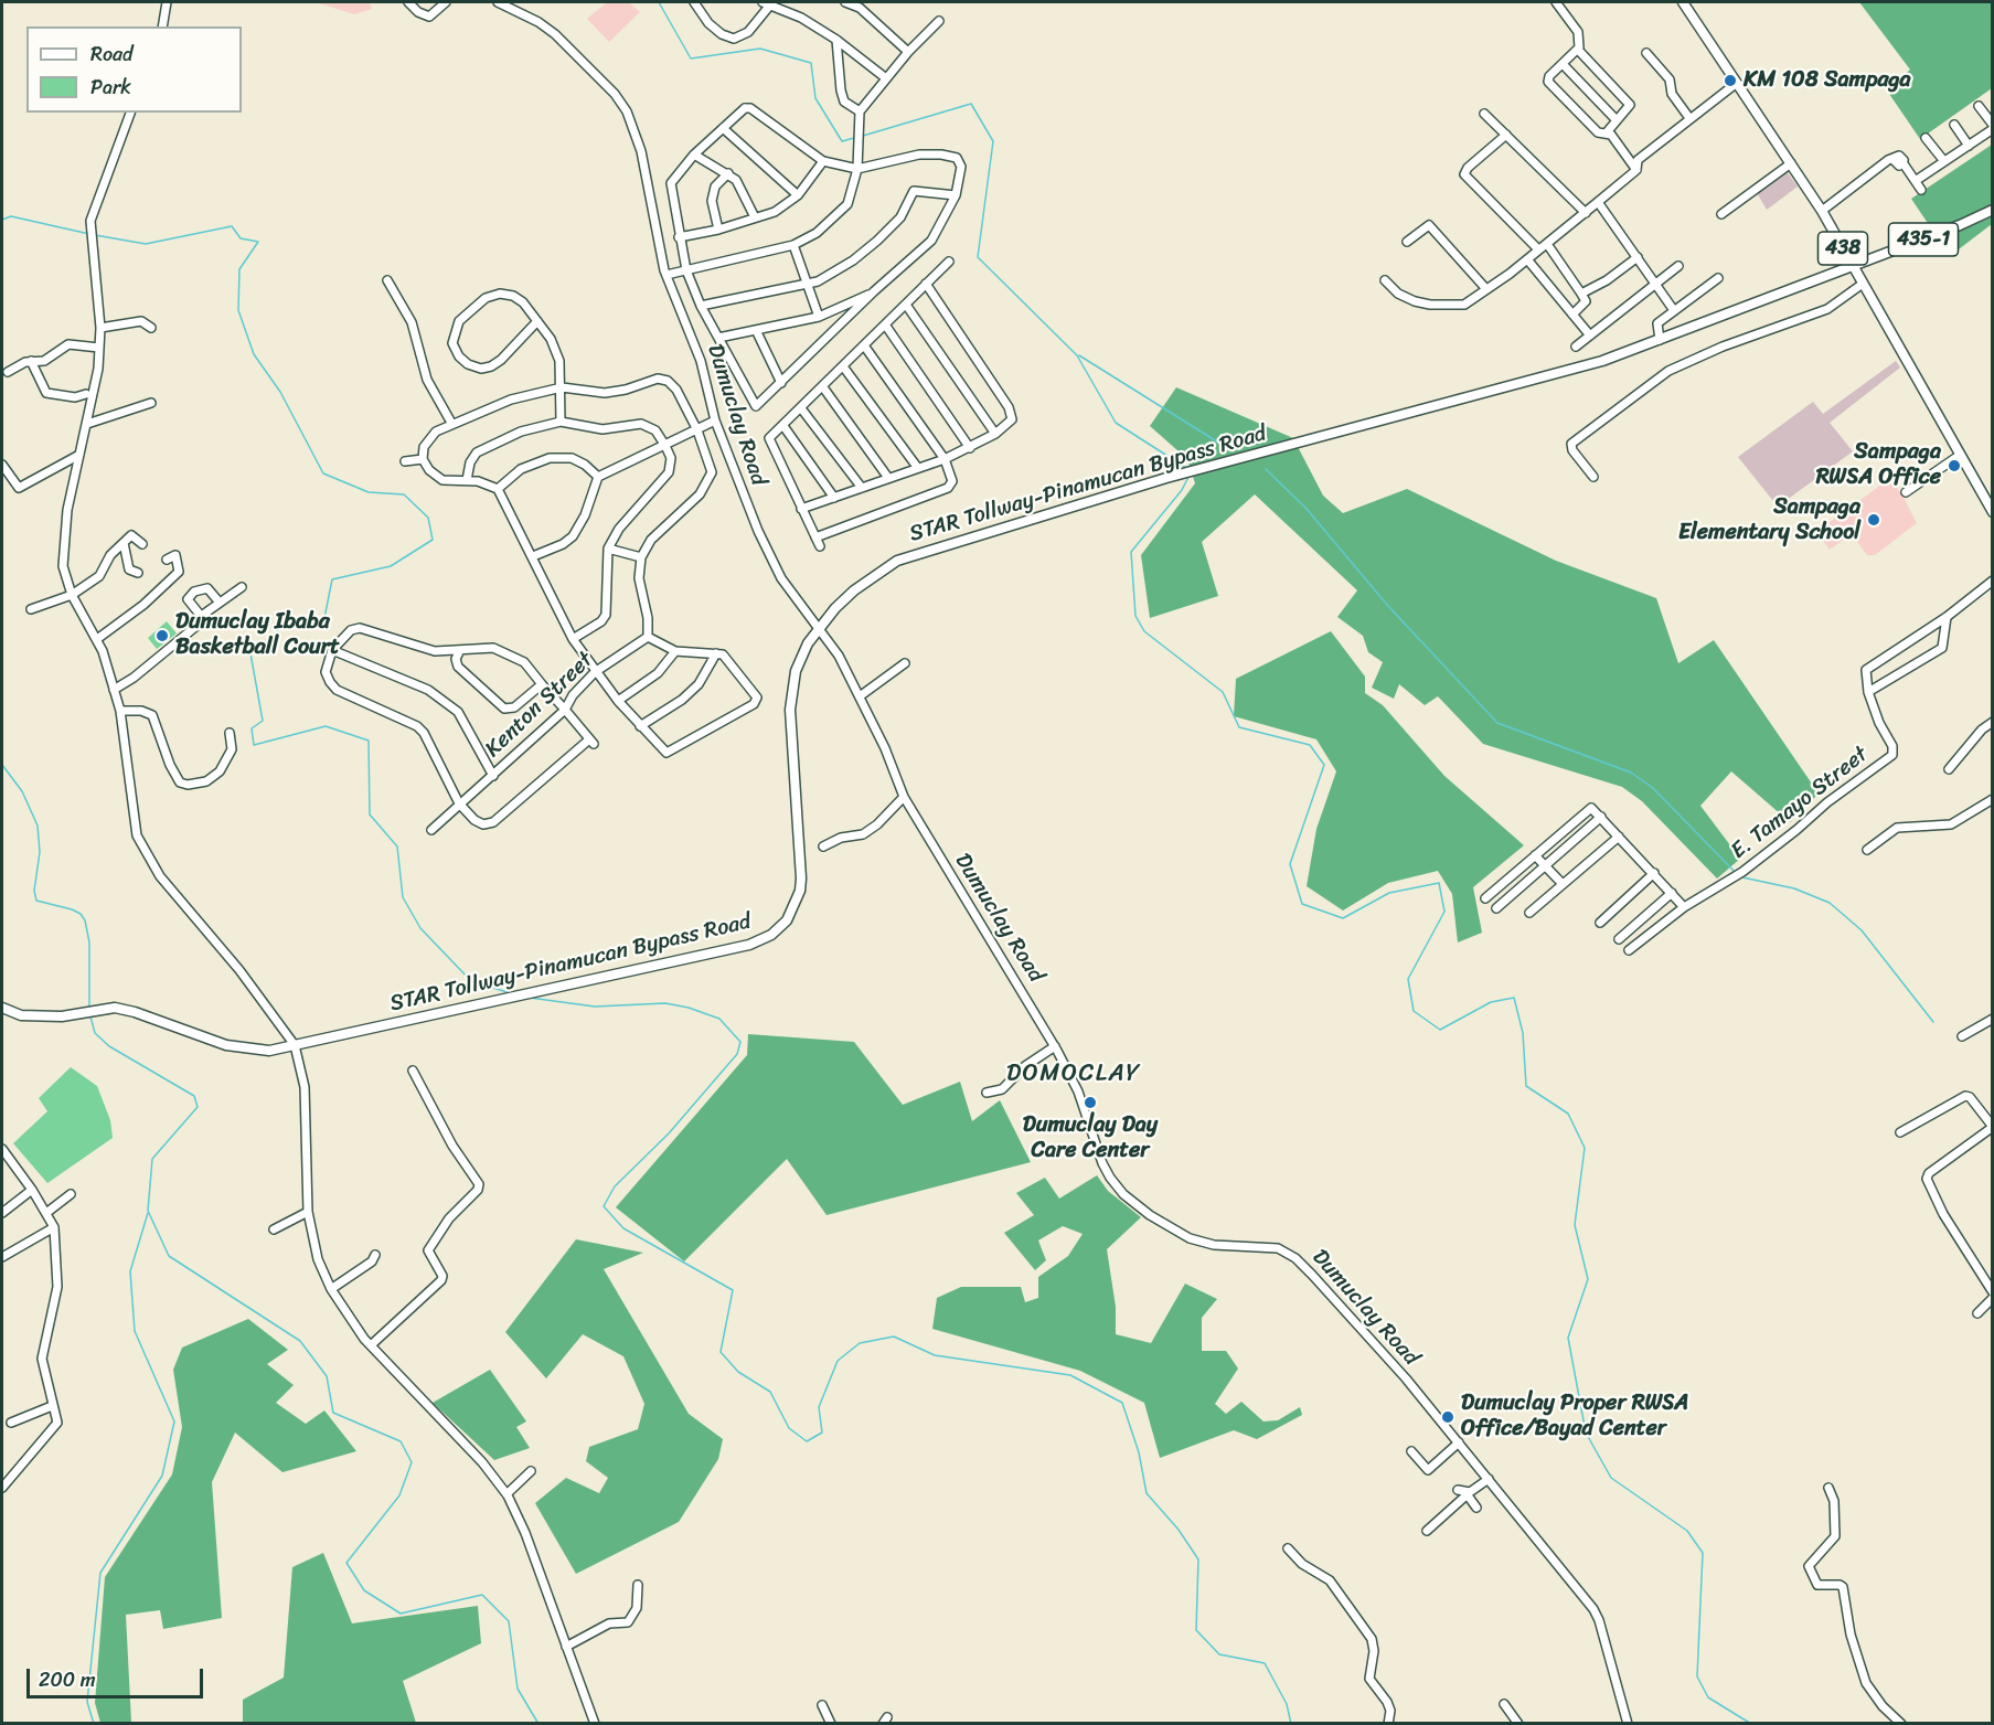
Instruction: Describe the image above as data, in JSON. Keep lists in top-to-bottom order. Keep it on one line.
{"streets":{"main road":["435-1","438","STAR Tollway-Pinamucan Bypass Road"],"street":["Dumuclay Road","Kenton Street","E. Tamayo Street"]},"crossings":[["438","STAR Tollway-Pinamucan Bypass Road"],["Dumuclay Road","STAR Tollway-Pinamucan Bypass Road"]],"districts":["DOMOCLAY"],"places":["KM 108 Sampaga","Sampaga RWSA Office","Sampaga Elementary School","Dumuclay Ibaba Basketball Court","Dumuclay Day Care Center","Dumuclay Proper RWSA Office/Bayad Center"],"legend":["Road","Park"],"scale_bar":"200 m"}
